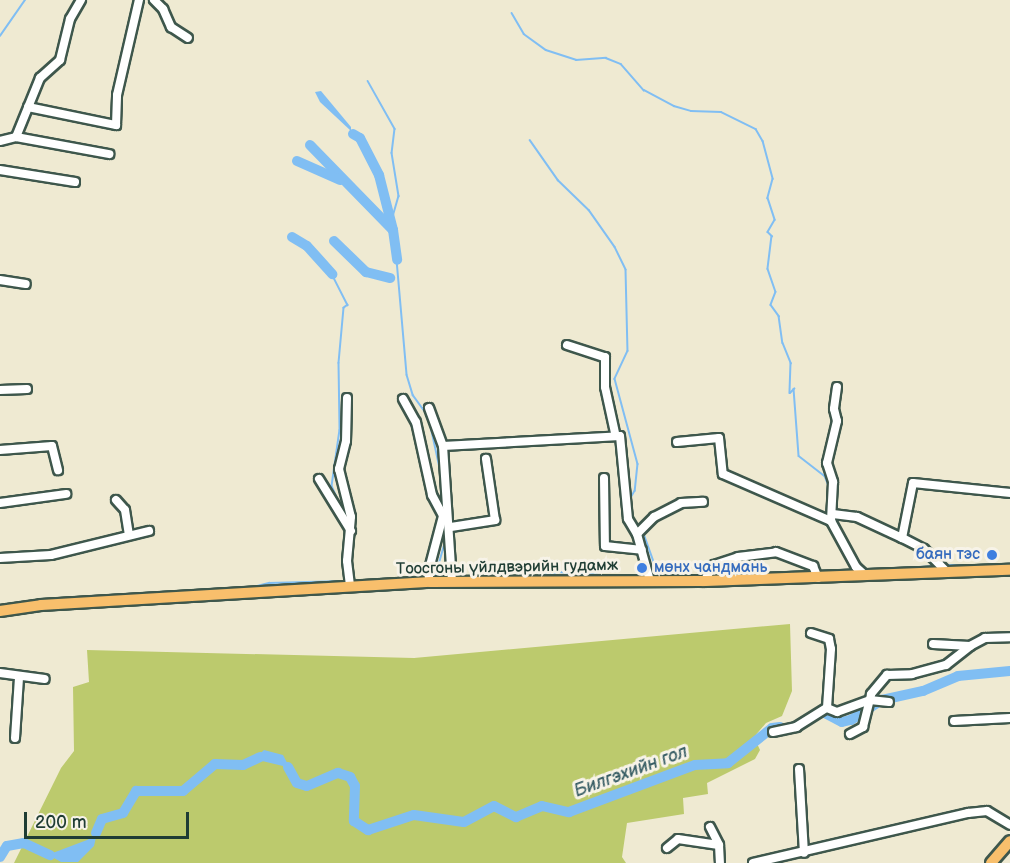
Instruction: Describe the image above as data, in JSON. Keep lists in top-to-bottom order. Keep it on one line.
{"streets":{"main road":["Тоосгоны үйлдвэрийн гудамж"]},"water":["Билгэхийн гол"],"places":["баян тэс","мөнх чандмань"],"scale_bar":"200 m"}
